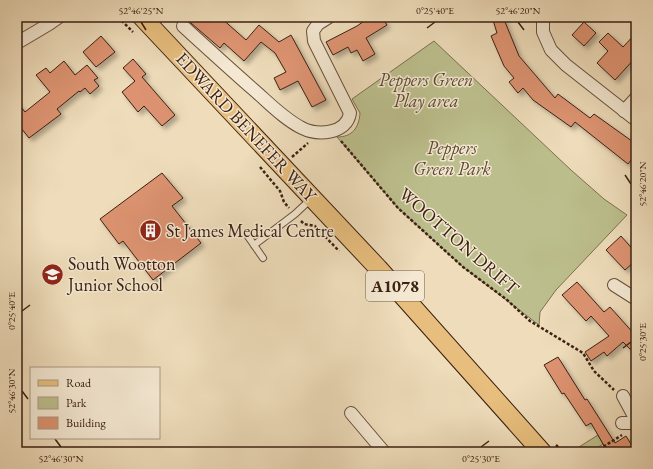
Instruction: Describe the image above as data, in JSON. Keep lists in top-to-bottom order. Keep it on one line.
{"streets":{"main road":["EDWARD BENEFER WAY","A1078"],"path":["WOOTTON DRIFT"]},"parks":["Peppers Green Play area","Peppers Green Park"],"places":{"building":["St James Medical Centre"],"school or university":["South Wootton Junior School"]},"legend":["Road","Park","Building"],"coordinates":["52°46'25\"N","0°25'40\"E","52°46'20\"N","0°25'30\"E","52°46'30\"N"]}
